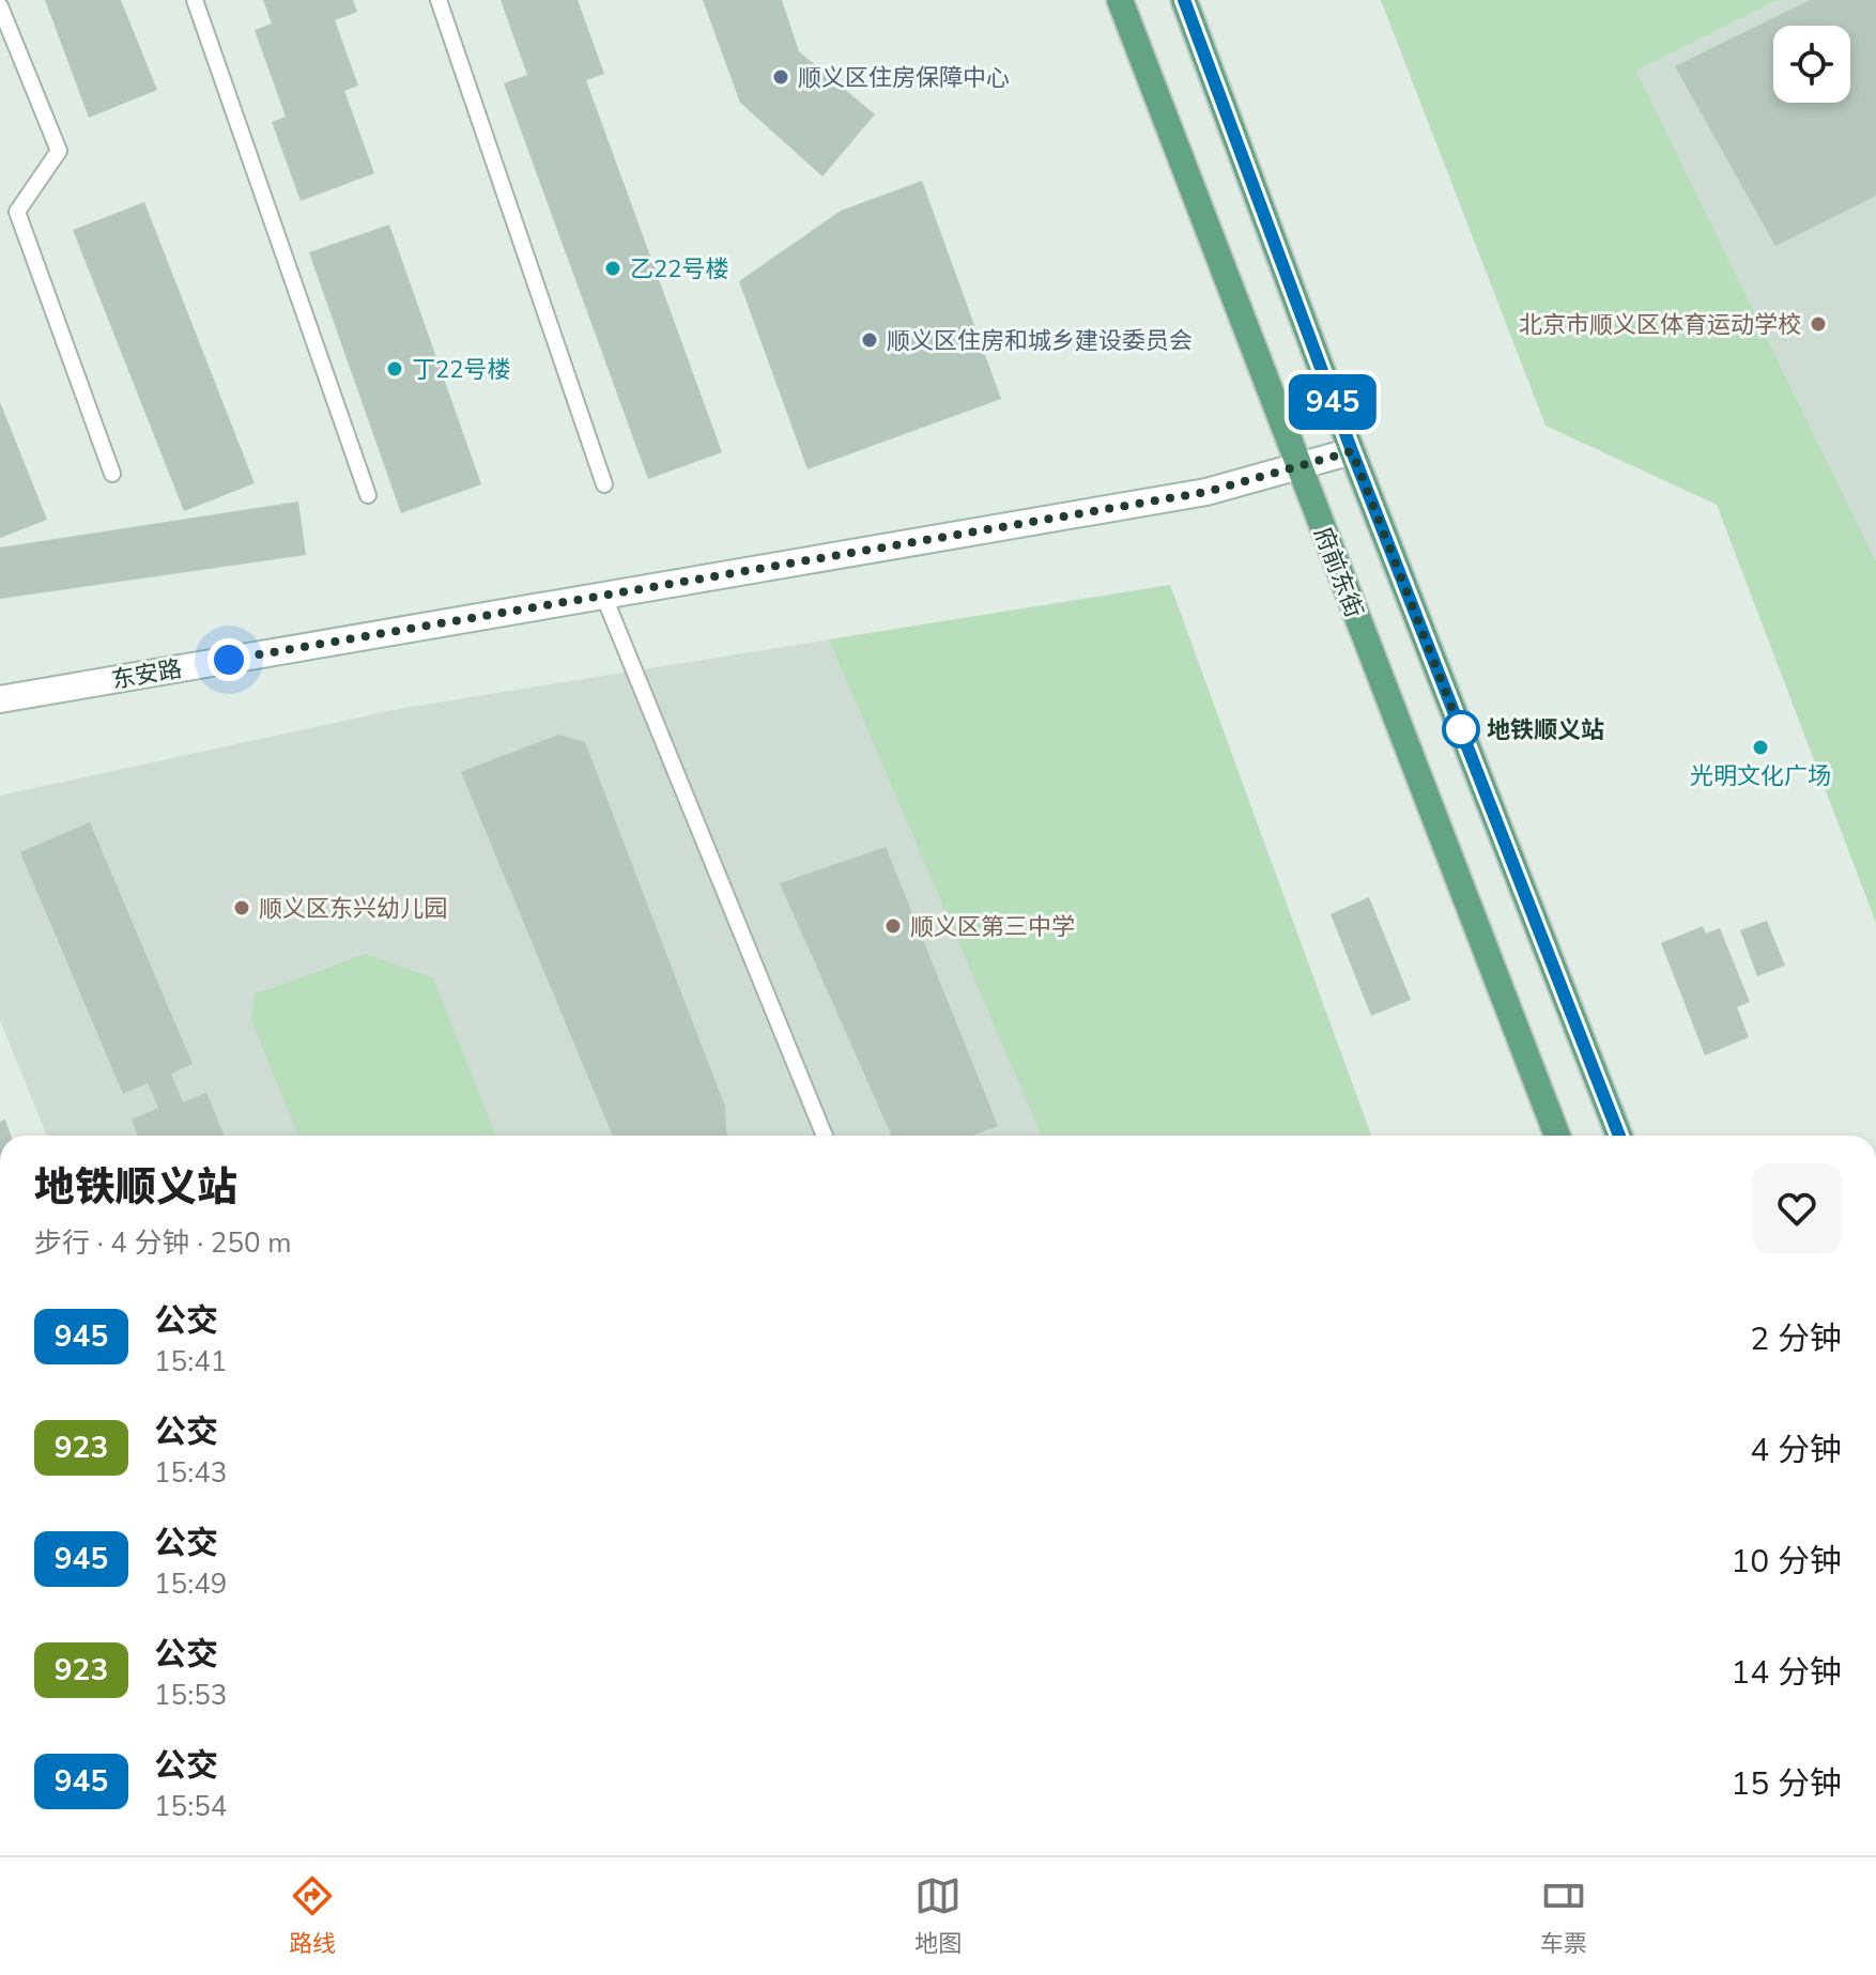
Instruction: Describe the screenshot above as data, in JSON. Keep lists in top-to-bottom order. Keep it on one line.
{"streets":{"main road":["府前东街"],"street":["东安路"]},"crossings":[["府前东街","东安路"]],"places":["顺义区住房保障中心","乙22号楼","北京市顺义区体育运动学校","顺义区住房和城乡建设委员会","丁22号楼","地铁顺义站","光明文化广场","顺义区东兴幼儿园","顺义区第三中学"],"lines":["bus line 945"],"page":{"on_map":"945","heading":["地铁顺义站","步行 · 4 分钟 · 250 m"],"list":[{"mark":"945","name":"公交","note":"15:41","value":"2 分钟"},{"mark":"923","name":"公交","note":"15:43","value":"4 分钟"},{"mark":"945","name":"公交","note":"15:49","value":"10 分钟"},{"mark":"923","name":"公交","note":"15:53","value":"14 分钟"},{"mark":"945","name":"公交","note":"15:54","value":"15 分钟"}],"tabs":["路线","地图","车票"]}}
